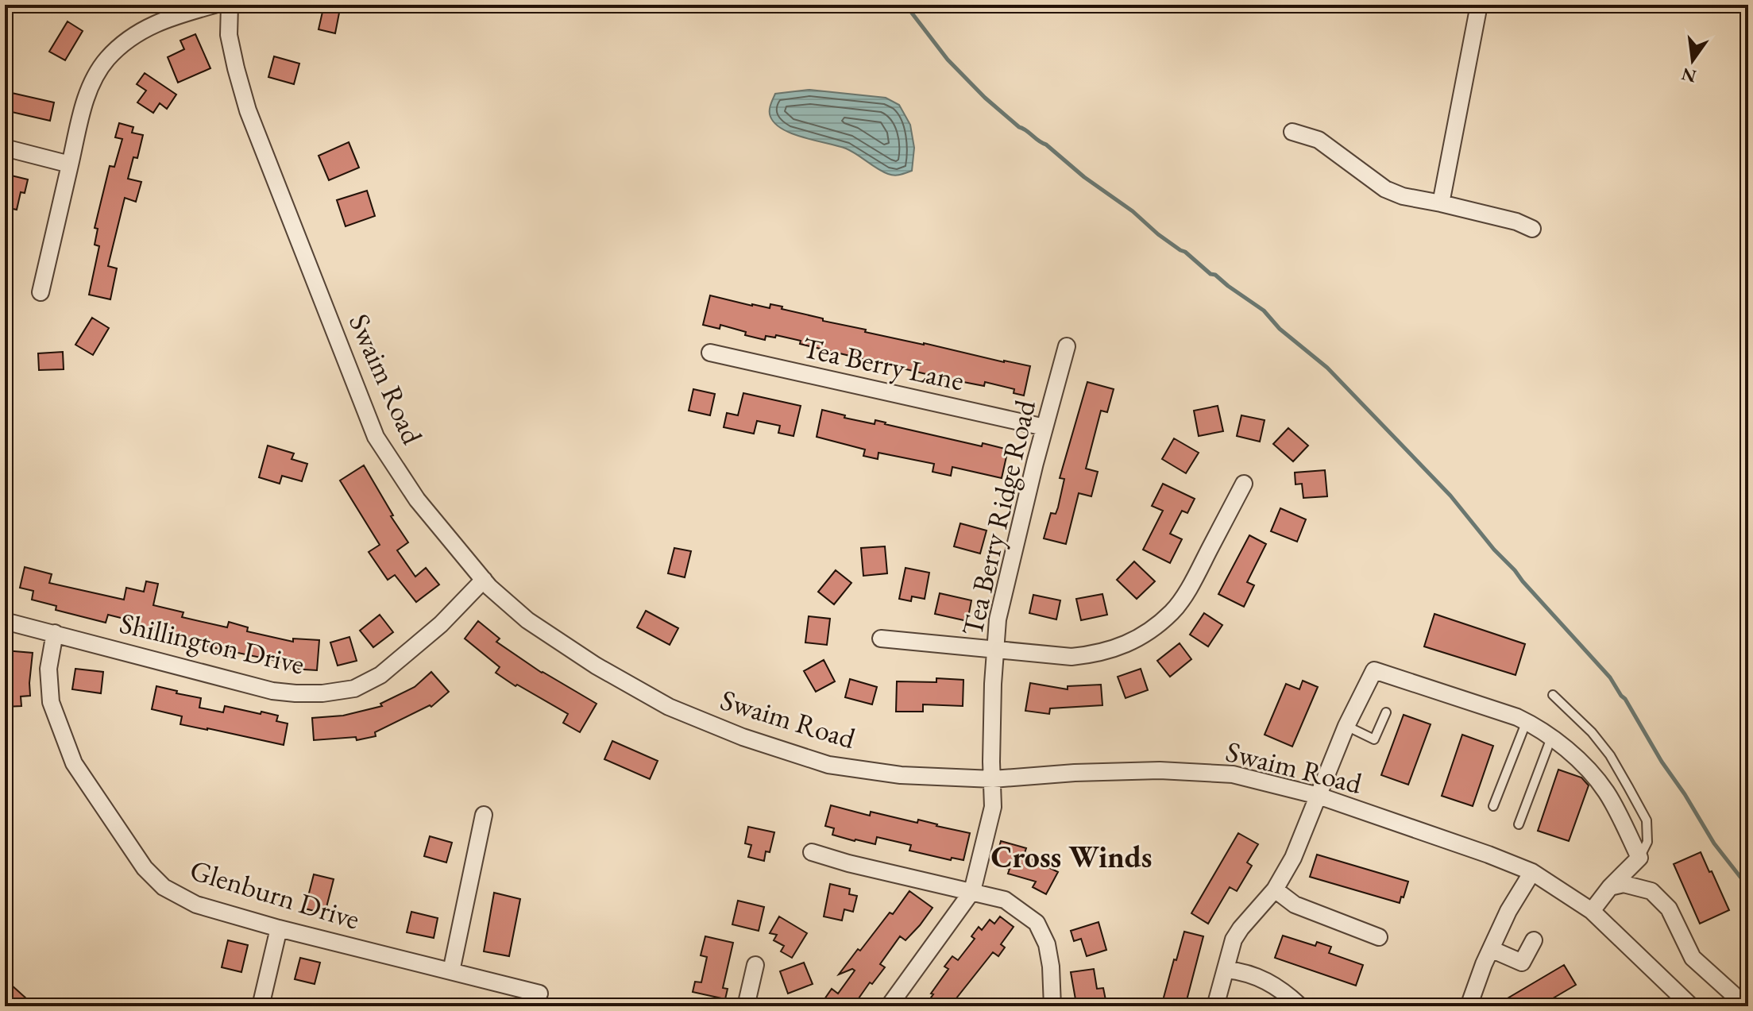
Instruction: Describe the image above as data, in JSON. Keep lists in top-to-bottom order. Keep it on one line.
{"streets":{"street":["Tea Berry Lane","Swaim Road","Tea Berry Ridge Road","Shillington Drive","Glenburn Drive"]},"crossings":[["Tea Berry Lane","Tea Berry Ridge Road"],["Swaim Road","Tea Berry Ridge Road"],["Swaim Road","Shillington Drive"],["Shillington Drive","Glenburn Drive"]],"districts":["Cross Winds"],"north":"bottom"}
